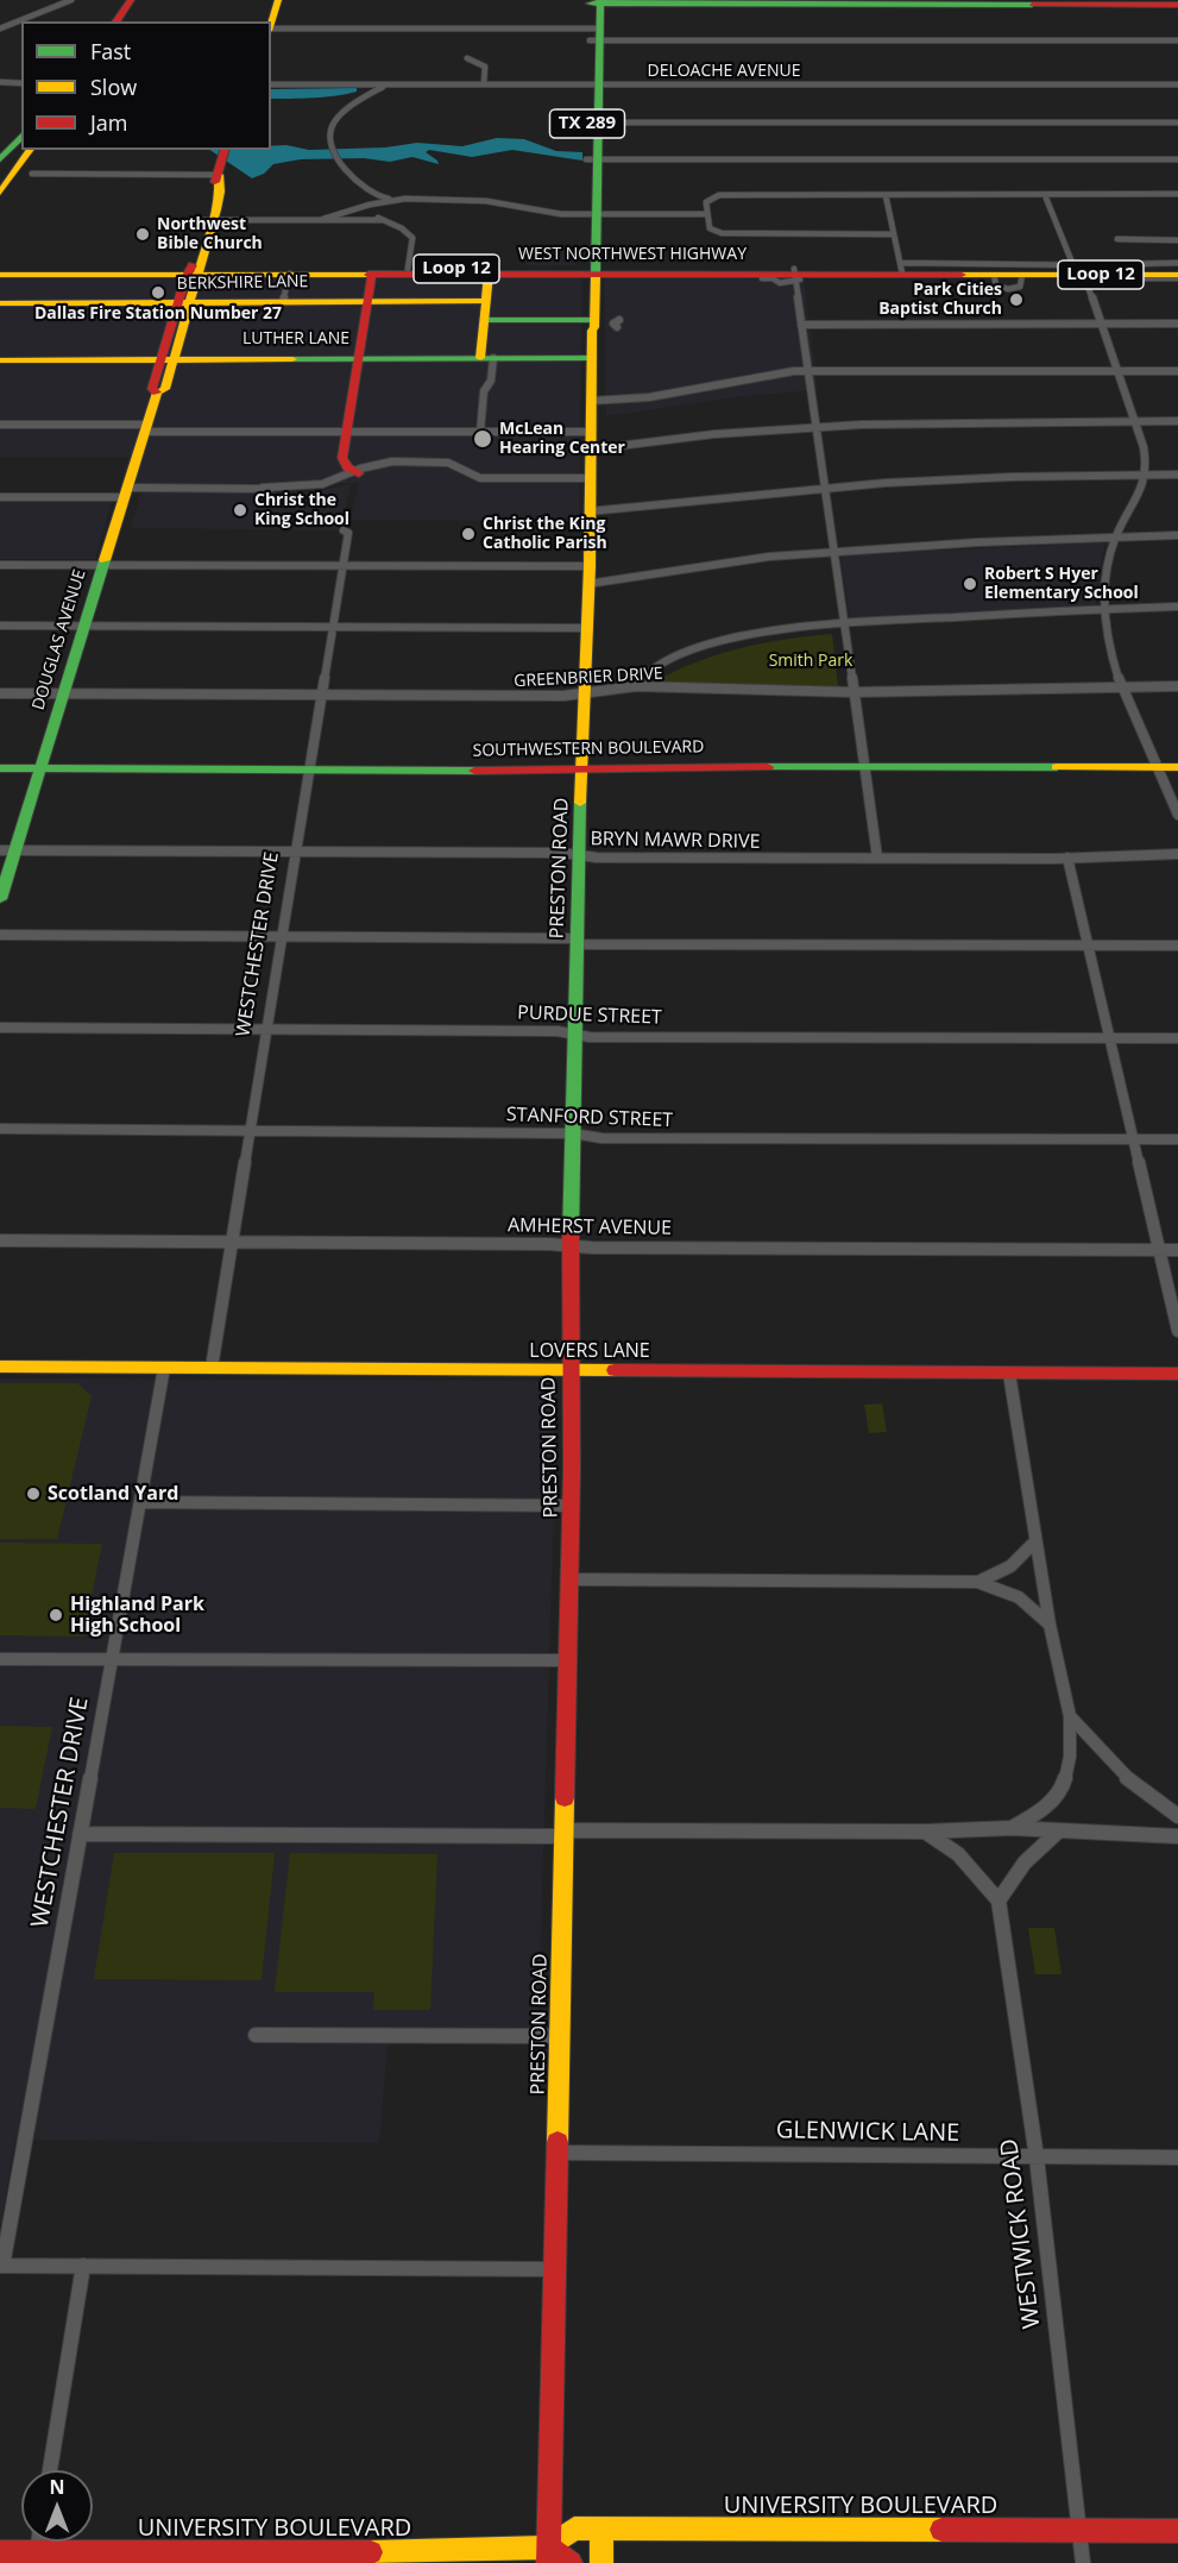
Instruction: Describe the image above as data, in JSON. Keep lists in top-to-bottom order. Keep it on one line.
{"streets":{"main road":["TX 289","WEST NORTHWEST HIGHWAY","Loop 12","BERKSHIRE LANE","LUTHER LANE","DOUGLAS AVENUE","SOUTHWESTERN BOULEVARD","PRESTON ROAD","LOVERS LANE","UNIVERSITY BOULEVARD"],"street":["DELOACHE AVENUE","GREENBRIER DRIVE","BRYN MAWR DRIVE","WESTCHESTER DRIVE","PURDUE STREET","STANFORD STREET","AMHERST AVENUE","GLENWICK LANE","WESTWICK ROAD"]},"crossings":[["DELOACHE AVENUE","PRESTON ROAD"],["WEST NORTHWEST HIGHWAY","DOUGLAS AVENUE"],["WEST NORTHWEST HIGHWAY","PRESTON ROAD"],["BERKSHIRE LANE","DOUGLAS AVENUE"],["LUTHER LANE","DOUGLAS AVENUE"],["LUTHER LANE","PRESTON ROAD"],["DOUGLAS AVENUE","GREENBRIER DRIVE"],["DOUGLAS AVENUE","SOUTHWESTERN BOULEVARD"],["DOUGLAS AVENUE","BRYN MAWR DRIVE"],["GREENBRIER DRIVE","PRESTON ROAD"],["GREENBRIER DRIVE","WESTCHESTER DRIVE"],["SOUTHWESTERN BOULEVARD","PRESTON ROAD"],["SOUTHWESTERN BOULEVARD","WESTCHESTER DRIVE"],["BRYN MAWR DRIVE","PRESTON ROAD"],["BRYN MAWR DRIVE","WESTCHESTER DRIVE"],["PRESTON ROAD","PURDUE STREET"],["PRESTON ROAD","STANFORD STREET"],["PRESTON ROAD","AMHERST AVENUE"],["PRESTON ROAD","LOVERS LANE"],["PRESTON ROAD","GLENWICK LANE"],["PRESTON ROAD","UNIVERSITY BOULEVARD"],["WESTCHESTER DRIVE","PURDUE STREET"],["WESTCHESTER DRIVE","STANFORD STREET"],["WESTCHESTER DRIVE","AMHERST AVENUE"],["WESTCHESTER DRIVE","LOVERS LANE"],["GLENWICK LANE","WESTWICK ROAD"],["WESTWICK ROAD","UNIVERSITY BOULEVARD"]],"parks":["Smith Park"],"places":["Northwest Bible Church","Dallas Fire Station Number 27","Park Cities Baptist Church","McLean Hearing Center","Christ the King School","Christ the King Catholic Parish","Robert S Hyer Elementary School","Scotland Yard","Highland Park High School"],"legend":["Fast","Slow","Jam"],"north":"top"}
